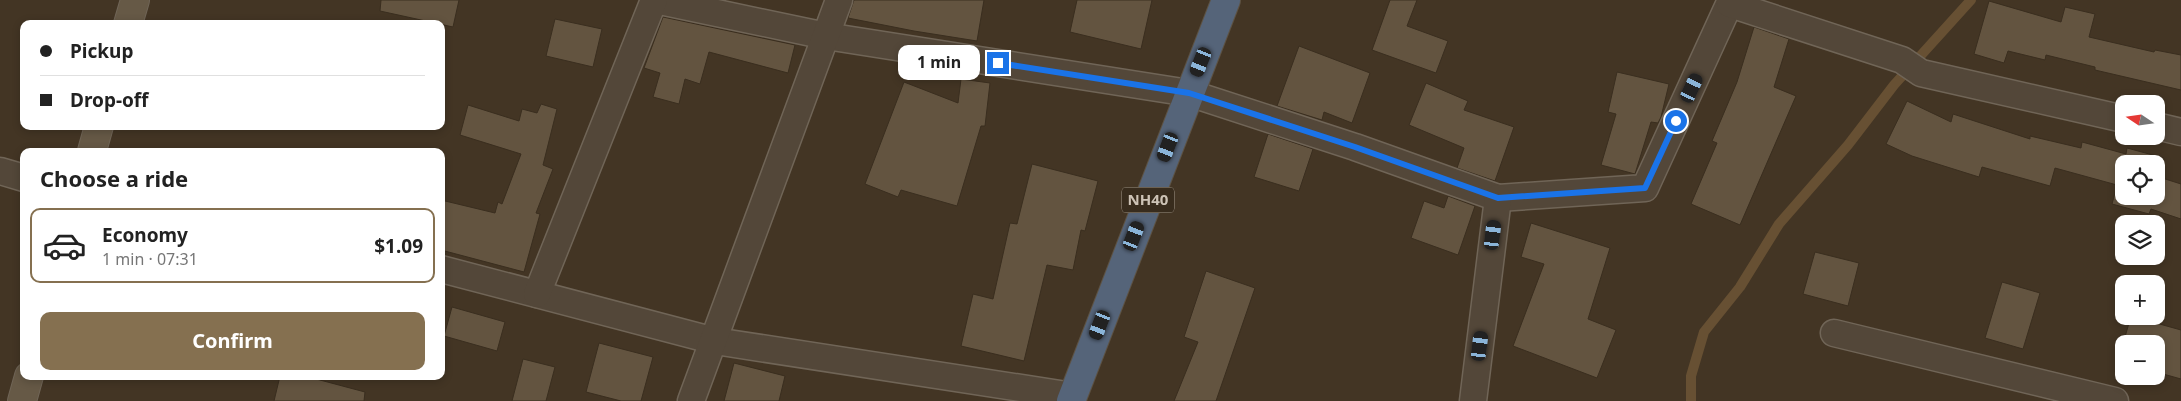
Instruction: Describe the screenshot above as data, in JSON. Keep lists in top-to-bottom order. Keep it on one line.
{"streets":{"highway":["NH40"]},"north":"left","page":{"banner":["Pickup","Drop-off"],"bubble":"1 min","map_buttons":["+","−"],"heading":"Choose a ride","list":[{"name":"Economy","note":"1 min · 07:31","value":"$1.09"}],"buttons":"Confirm"}}
